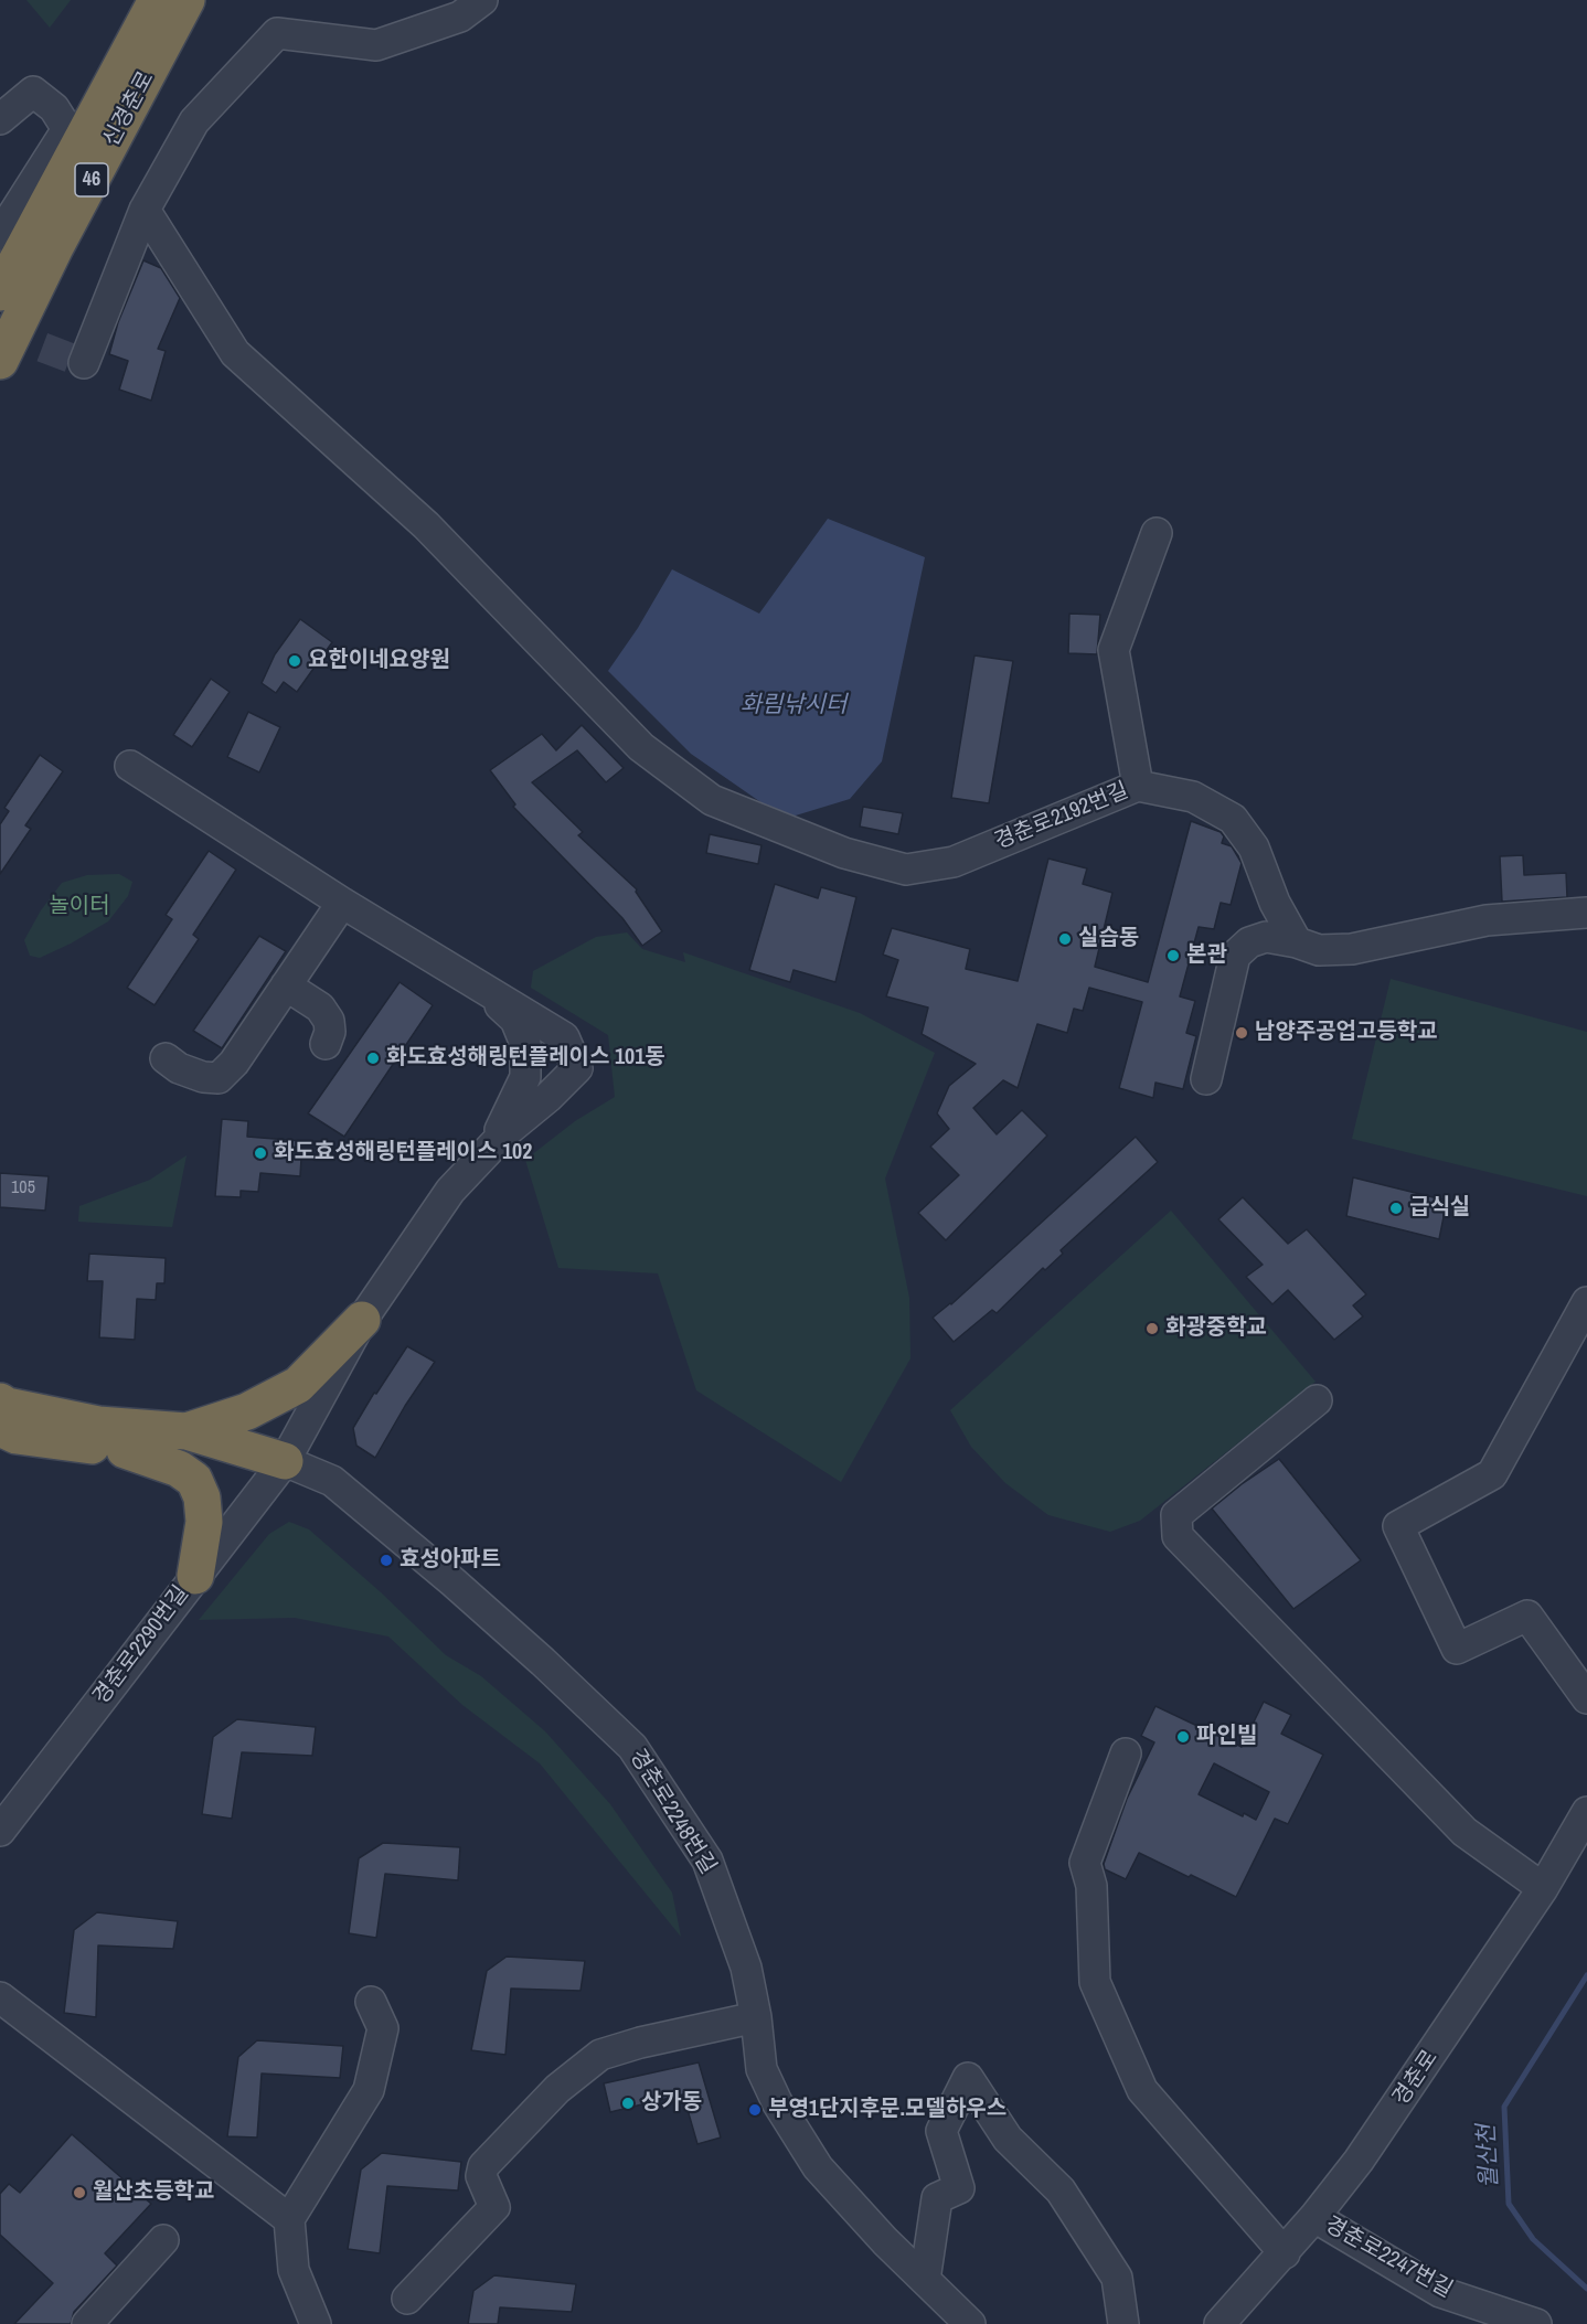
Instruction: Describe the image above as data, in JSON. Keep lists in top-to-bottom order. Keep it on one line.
{"streets":{"highway":["신경춘로","46"],"street":["경춘로2192번길","경춘로2290번길","경춘로2248번길","경춘로","경춘로2247번길"]},"crossings":[["경춘로2290번길","경춘로2248번길"],["경춘로","경춘로2247번길"]],"water":["화림낚시터","월산천"],"parks":["놀이터"],"places":["요한이네요양원","실습동","본관","남양주공업고등학교","화도효성해링턴플레이스 101동","화도효성해링턴플레이스 102","급식실","화광중학교","효성아파트","파인빌","상가동","부영1단지후문.모델하우스","월산초등학교"],"house_numbers":["105"]}
